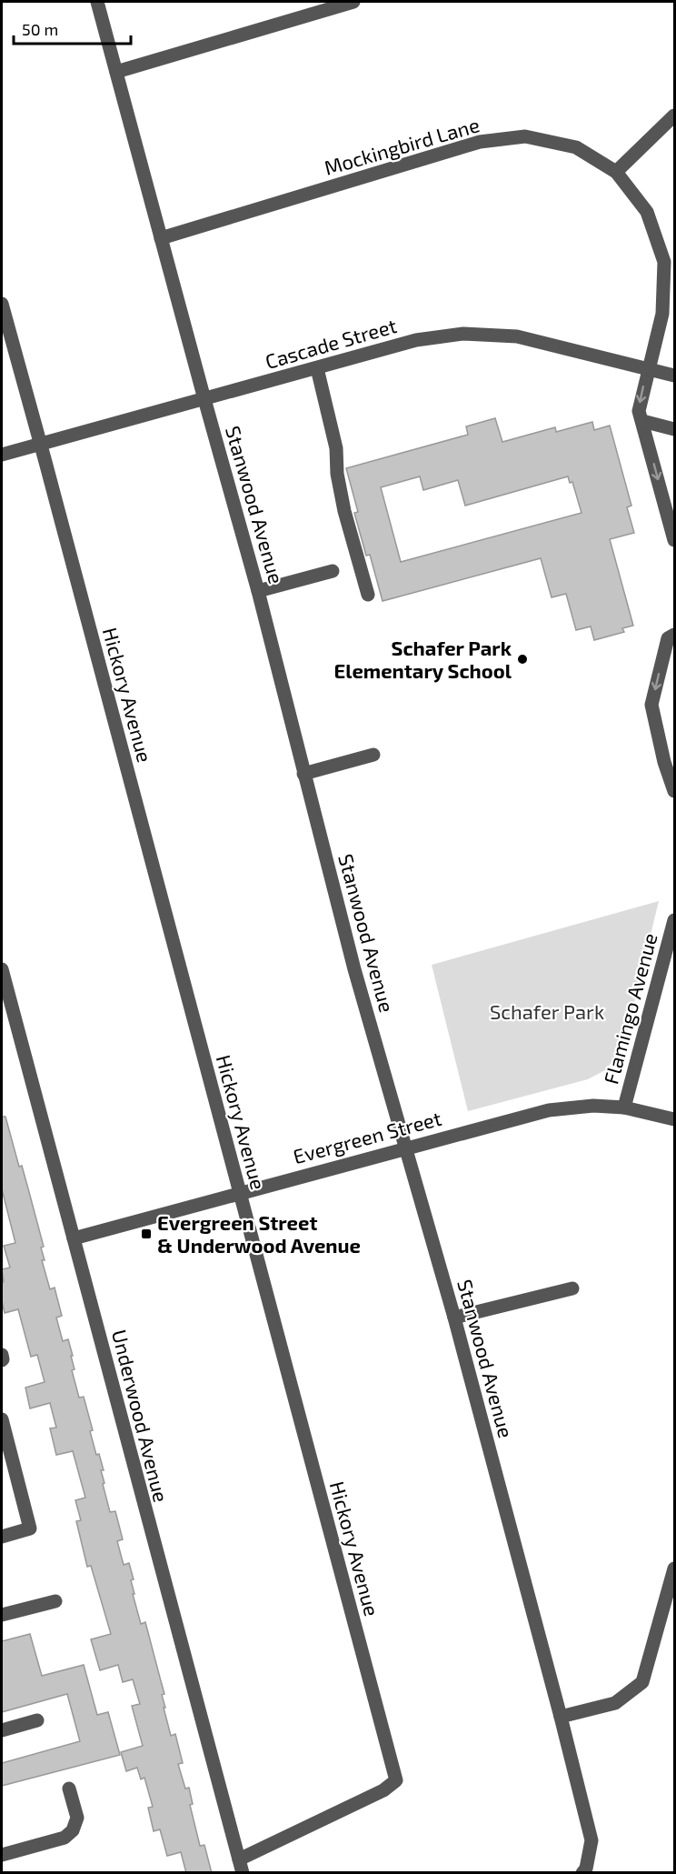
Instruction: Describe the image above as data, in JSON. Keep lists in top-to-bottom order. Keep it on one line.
{"streets":{"street":["Mockingbird Lane","Cascade Street","Stanwood Avenue","Hickory Avenue","Flamingo Avenue","Evergreen Street","Underwood Avenue"]},"crossings":[["Mockingbird Lane","Cascade Street"],["Mockingbird Lane","Stanwood Avenue"],["Cascade Street","Stanwood Avenue"],["Cascade Street","Hickory Avenue"],["Stanwood Avenue","Evergreen Street"],["Hickory Avenue","Evergreen Street"],["Hickory Avenue","Underwood Avenue"],["Flamingo Avenue","Evergreen Street"],["Evergreen Street","Underwood Avenue"]],"parks":["Schafer Park"],"places":{"other":["Schafer Park Elementary School"],"transit":["Evergreen Street & Underwood Avenue"]},"scale_bar":"50 m"}
